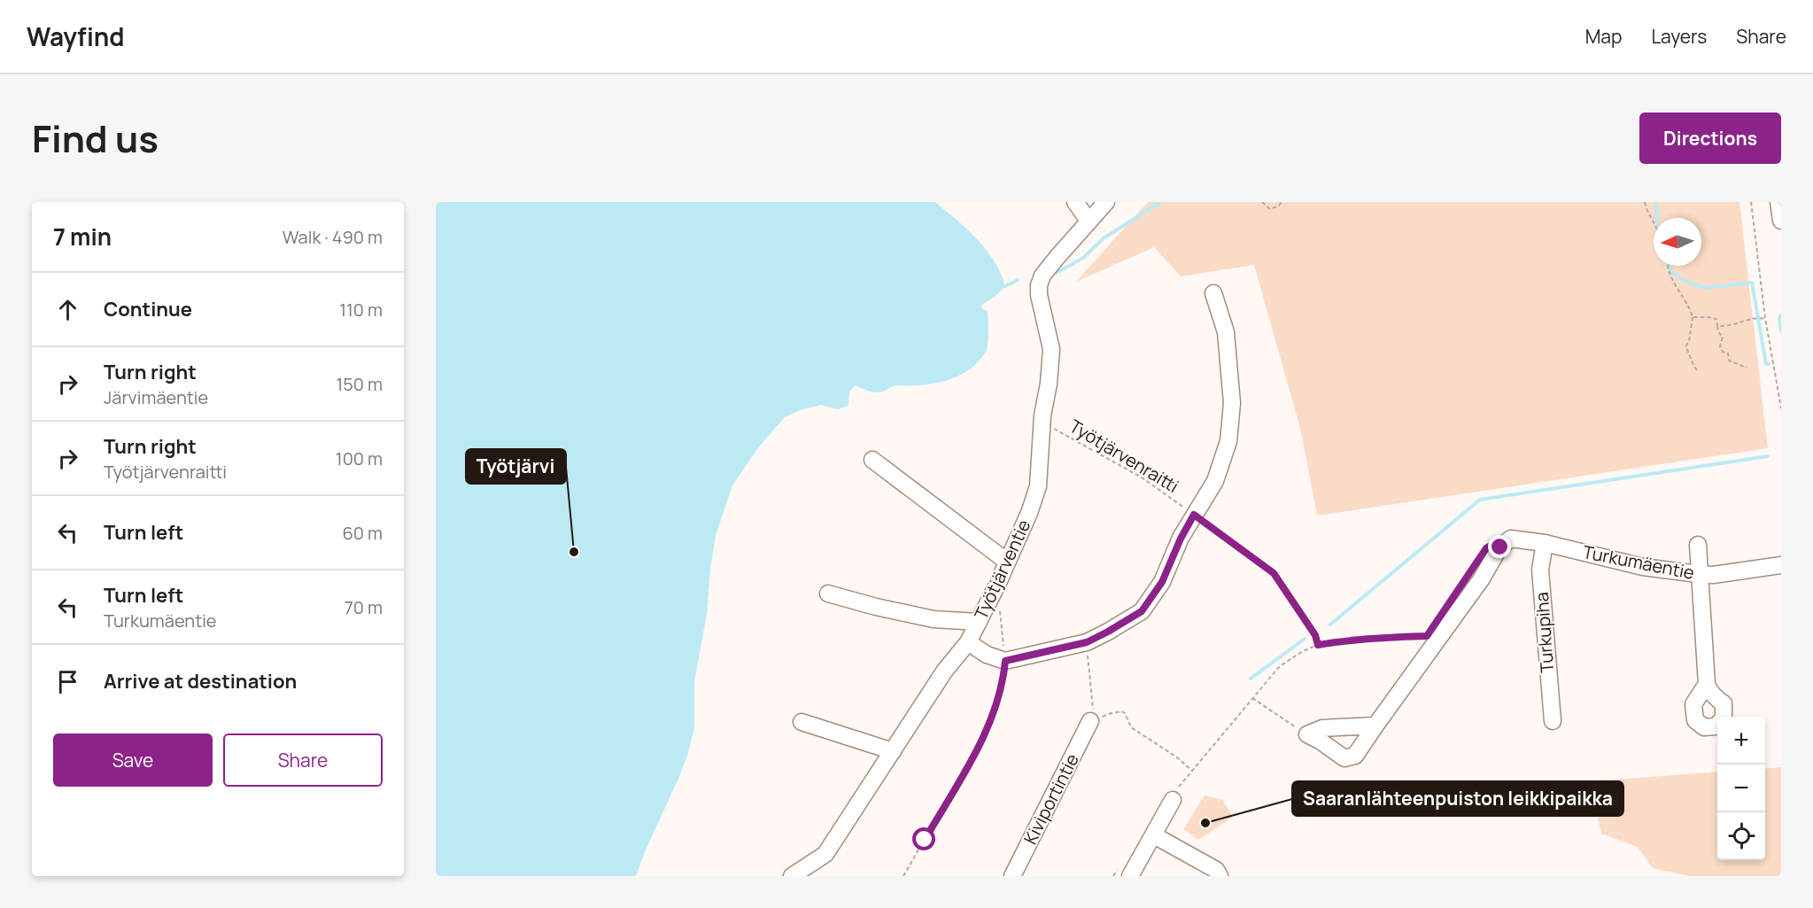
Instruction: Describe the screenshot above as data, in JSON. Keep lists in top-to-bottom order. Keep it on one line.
{"streets":{"street":["Turkumäentie","Työtjärventie","Turkupiha","Kiviportintie"],"path":["Työtjärvenraitti"]},"crossings":[["Turkumäentie","Turkupiha"]],"places":["Työtjärvi","Saaranlähteenpuiston leikkipaikka"],"north":"left","page":{"header":"Wayfind","nav":["Map","Layers","Share"],"title":"Find us","buttons":["Directions",["Save","Share"]],"heading":["7 min","Walk · 490 m"],"list":[["Continue","110 m"],["Turn right","Järvimäentie","150 m"],["Turn right","Työtjärvenraitti","100 m"],["Turn left","60 m"],["Turn left","Turkumäentie","70 m"],"Arrive at destination"],"map_buttons":["+","−"]}}
